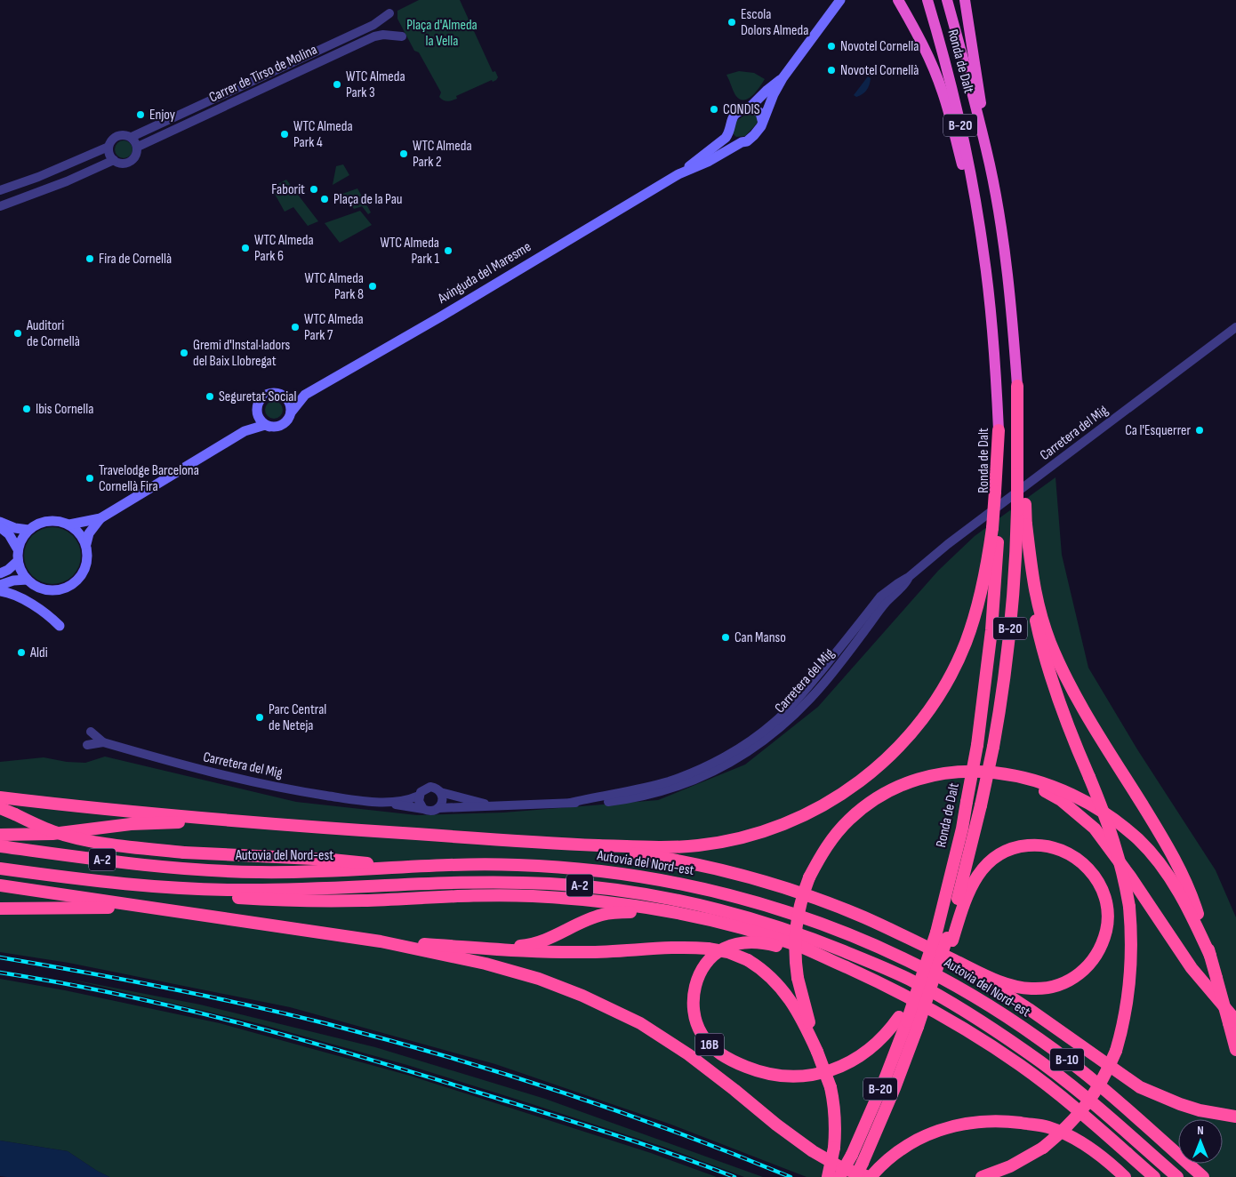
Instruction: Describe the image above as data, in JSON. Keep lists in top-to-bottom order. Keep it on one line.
{"streets":{"highway":["Ronda de Dalt","B-20","Autovia del Nord-est","A-2","16B","B-10"],"main road":["Avinguda del Maresme"],"street":["Carrer de Tirso de Molina","Carretera del Mig"]},"crossings":[["Ronda de Dalt","B-20"],["Ronda de Dalt","16B"],["B-20","16B"],["A-2","B-10"]],"parks":["Plaça d'Almeda la Vella"],"places":["Escola Dolors Almeda","Novotel Cornella","Novotel Cornellà","WTC Almeda Park 3","CONDIS","Enjoy","WTC Almeda Park 4","WTC Almeda Park 2","Faborit","Plaça de la Pau","WTC Almeda Park 6","WTC Almeda Park 1","Fira de Cornellà","WTC Almeda Park 8","WTC Almeda Park 7","Auditori de Cornellà","Gremi d'Instal·ladors del Baix Llobregat","Seguretat Social","Ibis Cornella","Ca l'Esquerrer","Travelodge Barcelona Cornellà Fira","Can Manso","Aldi","Parc Central de Neteja"],"north":"top"}
